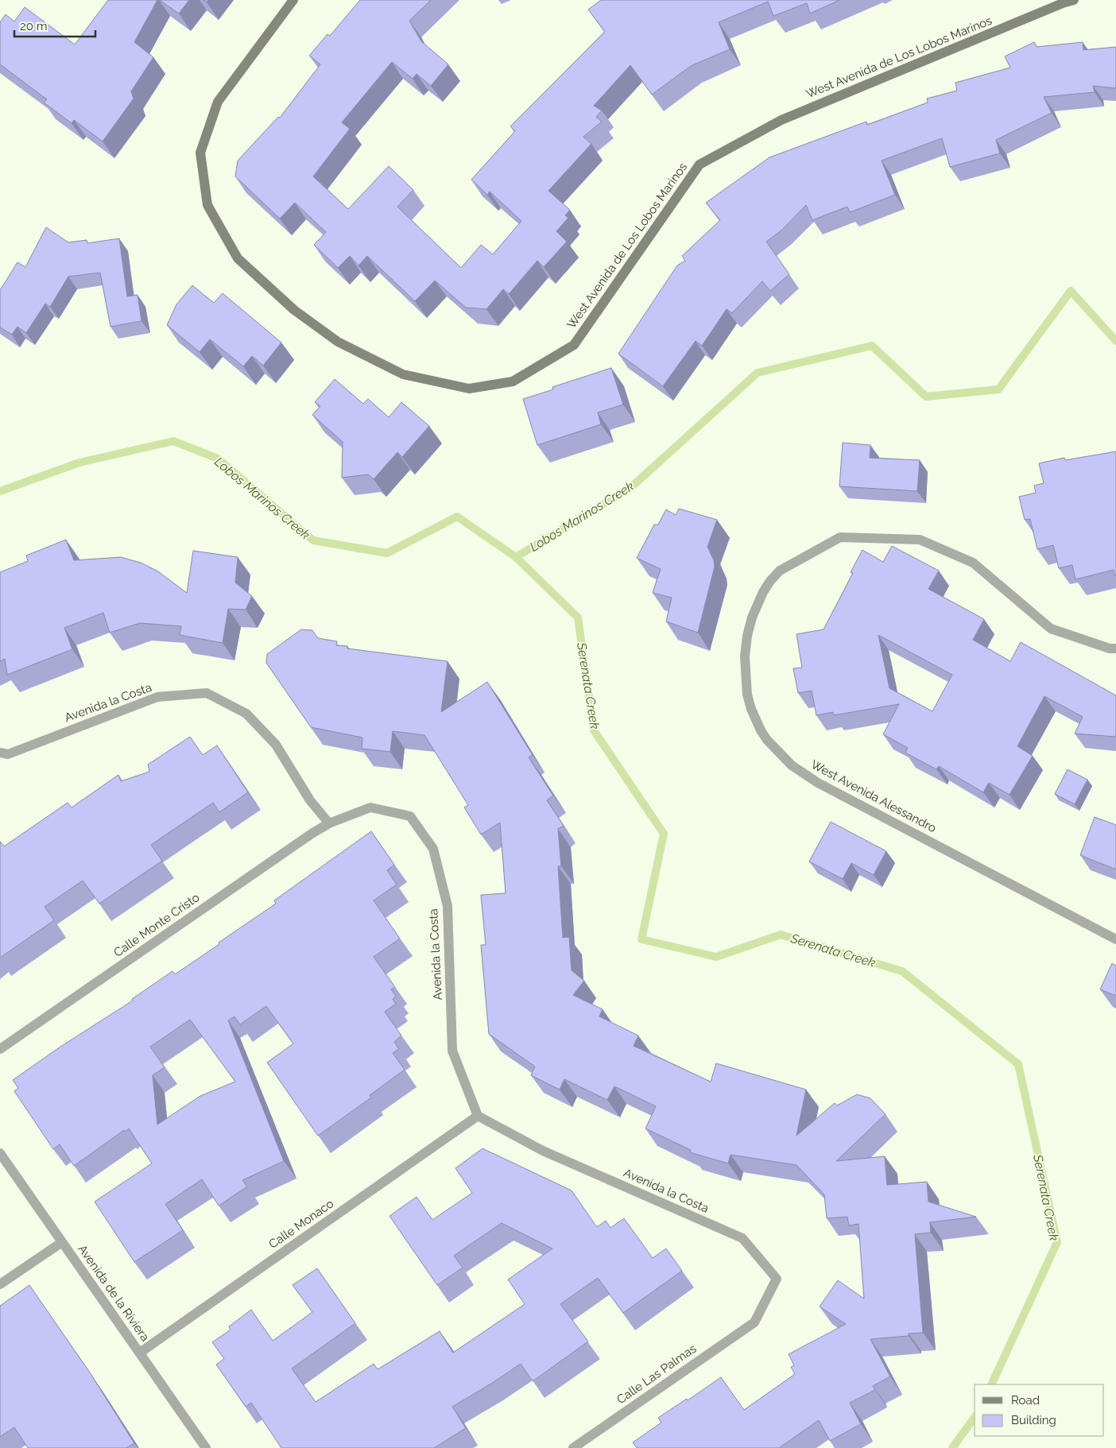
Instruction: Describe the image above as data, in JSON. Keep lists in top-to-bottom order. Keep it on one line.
{"streets":{"street":["West Avenida de Los Lobos Marinos","Avenida la Costa","West Avenida Alessandro","Calle Monte Cristo","Calle Monaco","Avenida de la Riviera","Calle Las Palmas"]},"crossings":[["Avenida la Costa","Calle Monte Cristo"],["Avenida la Costa","Calle Monaco"],["Avenida la Costa","Calle Las Palmas"],["Calle Monaco","Avenida de la Riviera"]],"water":["Lobos Marinos Creek","Serenata Creek"],"legend":["Road","Building"],"scale_bar":"20 m"}
